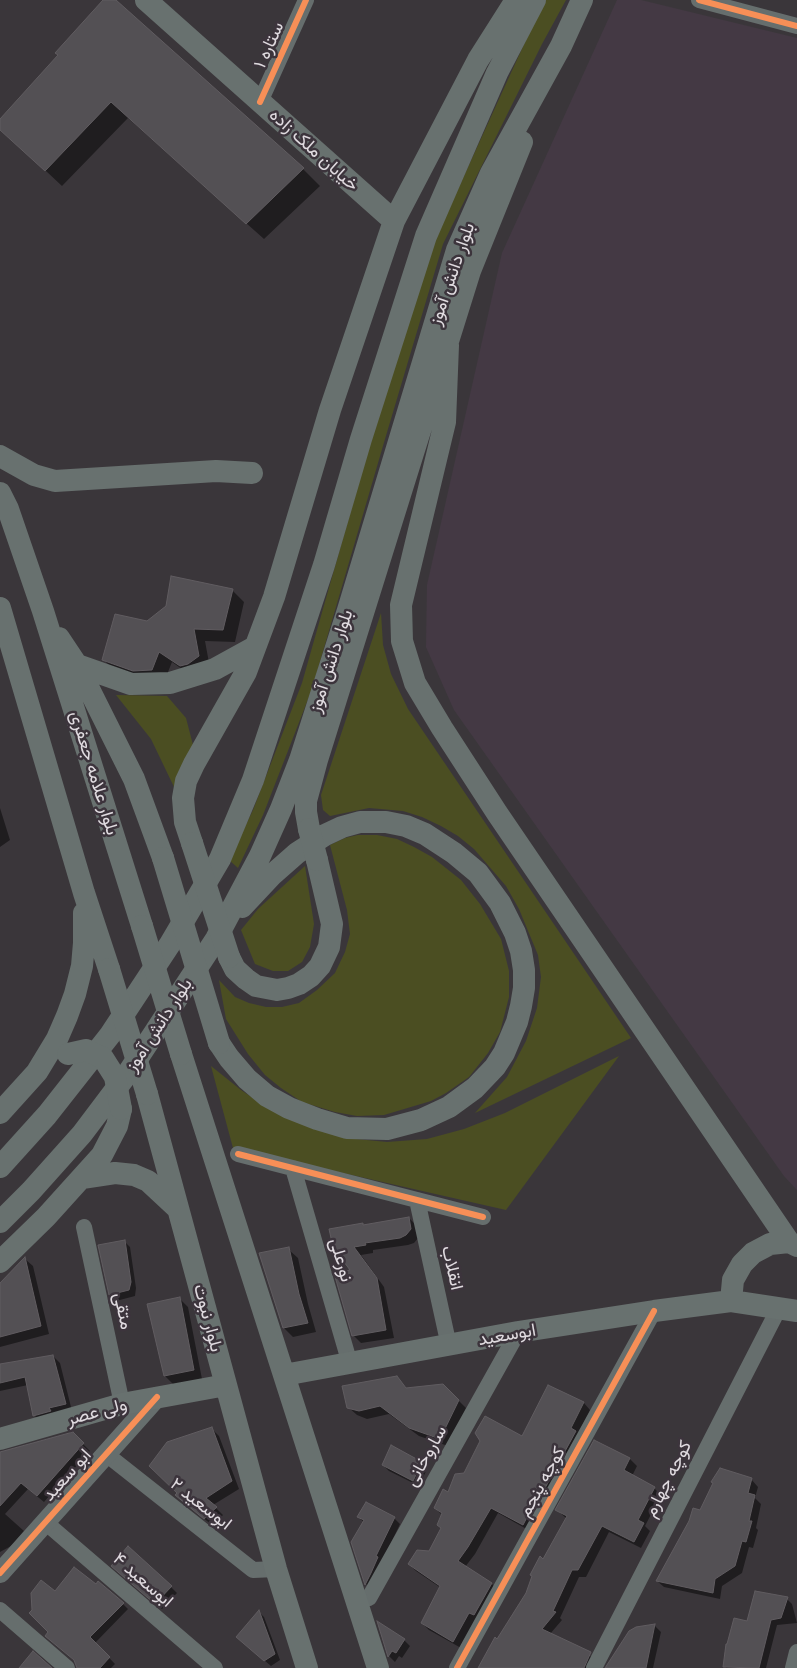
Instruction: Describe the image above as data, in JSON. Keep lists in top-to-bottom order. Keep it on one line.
{"streets":{"main road":["خیابان ملک زاده","بلوار دانش آموز","بلوار علامه جعفری","بلوار نبوت","ابوسعید","ولی عصر"],"street":["ستاره ۱","نورعلی","انقلاب","متقی","ساروخانی","ابو سعید","کوچه چهارم","کوچه پنجم","ابوسعید ۲","ابوسعید ۴"]},"crossings":[["ستاره ۱","خیابان ملک زاده"],["بلوار علامه جعفری","ابوسعید"],["نورعلی","ابوسعید"],["انقلاب","ابوسعید"],["متقی","ولی عصر"],["بلوار نبوت","ولی عصر"],["بلوار نبوت","ابوسعید ۲"],["ابوسعید","ساروخانی"],["ابوسعید","کوچه چهارم"],["ابوسعید","کوچه پنجم"],["ولی عصر","ابو سعید"],["ابو سعید","ابوسعید ۲"],["ابو سعید","ابوسعید ۴"]]}
